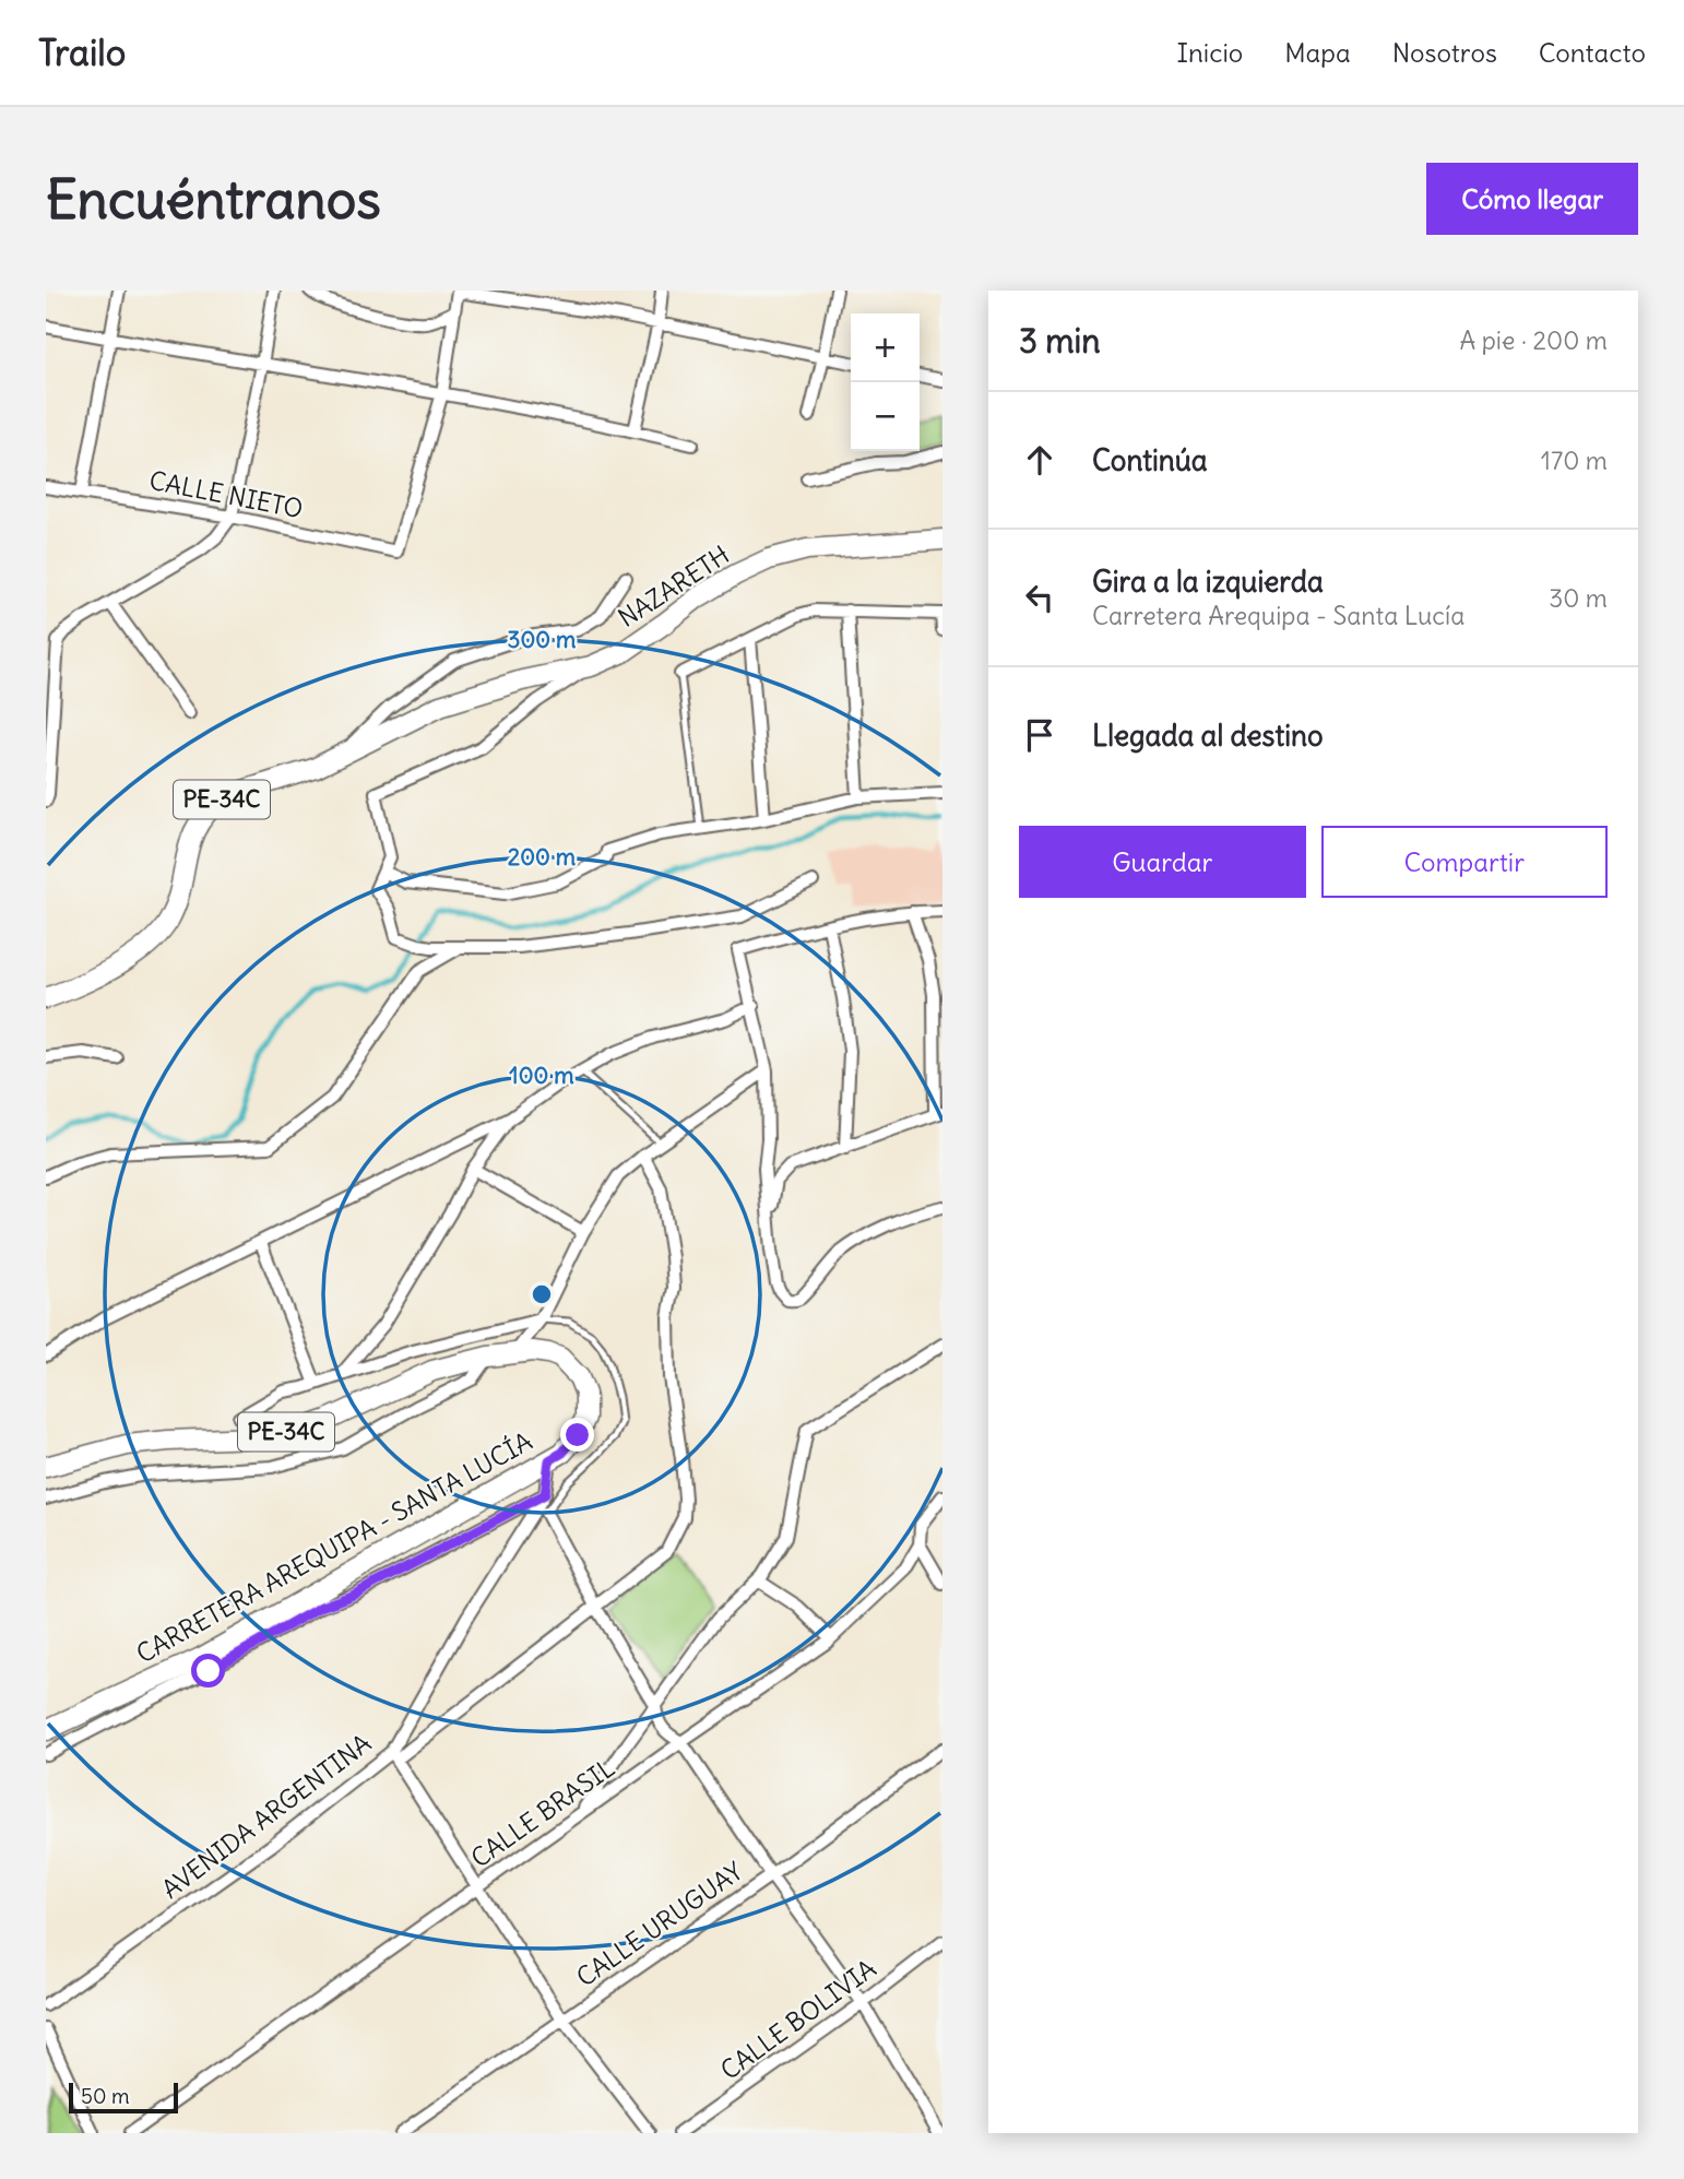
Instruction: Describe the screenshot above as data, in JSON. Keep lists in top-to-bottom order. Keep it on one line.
{"streets":{"main road":["NAZARETH","PE-34C","CARRETERA AREQUIPA - SANTA LUCÍA"],"street":["CALLE NIETO","CALLE BRASIL","AVENIDA ARGENTINA","CALLE URUGUAY","CALLE BOLIVIA"]},"crossings":[["NAZARETH","PE-34C"],["CARRETERA AREQUIPA - SANTA LUCÍA","AVENIDA ARGENTINA"]],"scale_bar":"50 m","page":{"header":"Trailo","nav":["Inicio","Mapa","Nosotros","Contacto"],"buttons":["Cómo llegar",["Guardar","Compartir"]],"title":"Encuéntranos","heading":["3 min","A pie · 200 m"],"map_buttons":["+","−"],"list":[["Continúa","170 m"],["Gira a la izquierda","Carretera Arequipa - Santa Lucía","30 m"],"Llegada al destino"],"scale":"50 m"},"rings":["300 m","200 m","100 m"]}
